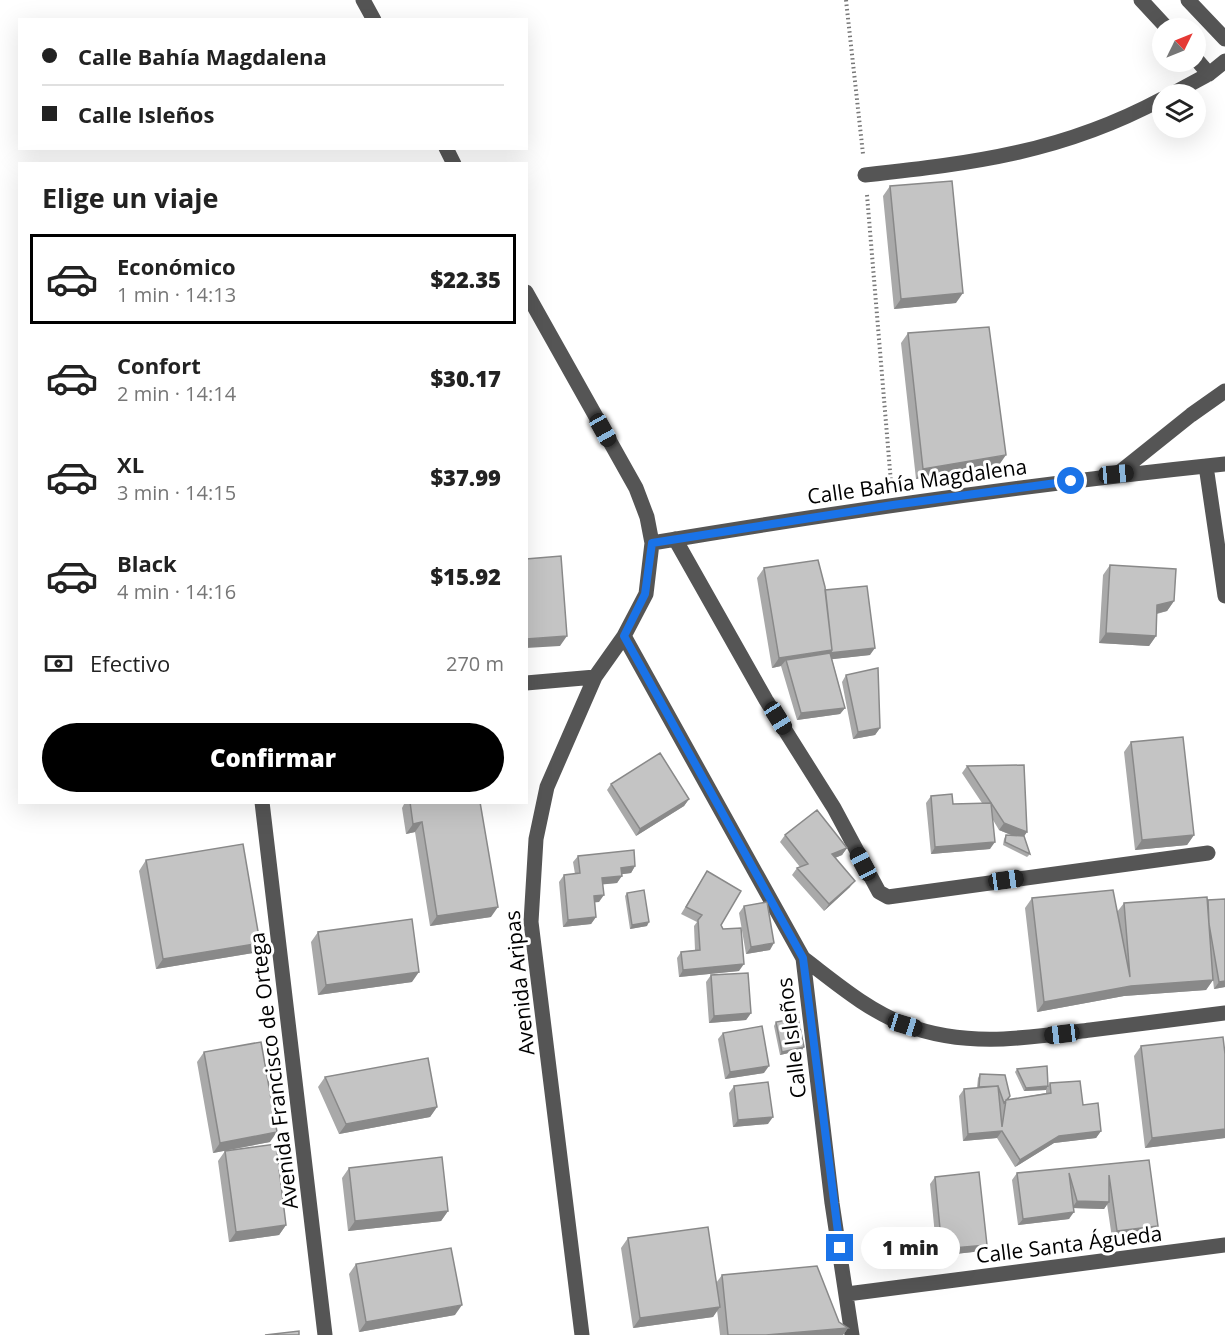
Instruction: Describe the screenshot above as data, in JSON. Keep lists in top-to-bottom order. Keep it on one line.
{"streets":{"street":["Calle Bahía Magdalena","Avenida Aripas","Calle Isleños","Avenida Francisco de Ortega","Calle Santa Águeda"]},"crossings":[["Calle Bahía Magdalena","Avenida Aripas"],["Avenida Aripas","Calle Isleños"],["Calle Isleños","Calle Santa Águeda"]],"north":"top right","page":{"banner":["Calle Bahía Magdalena","Calle Isleños"],"heading":"Elige un viaje","list":[{"name":"Económico","note":"1 min · 14:13","value":"$22.35"},{"name":"Confort","note":"2 min · 14:14","value":"$30.17"},{"name":"XL","note":"3 min · 14:15","value":"$37.99"},{"name":"Black","note":"4 min · 14:16","value":"$15.92"}],"pay":["Efectivo","270 m"],"buttons":"Confirmar","bubble":"1 min"}}
